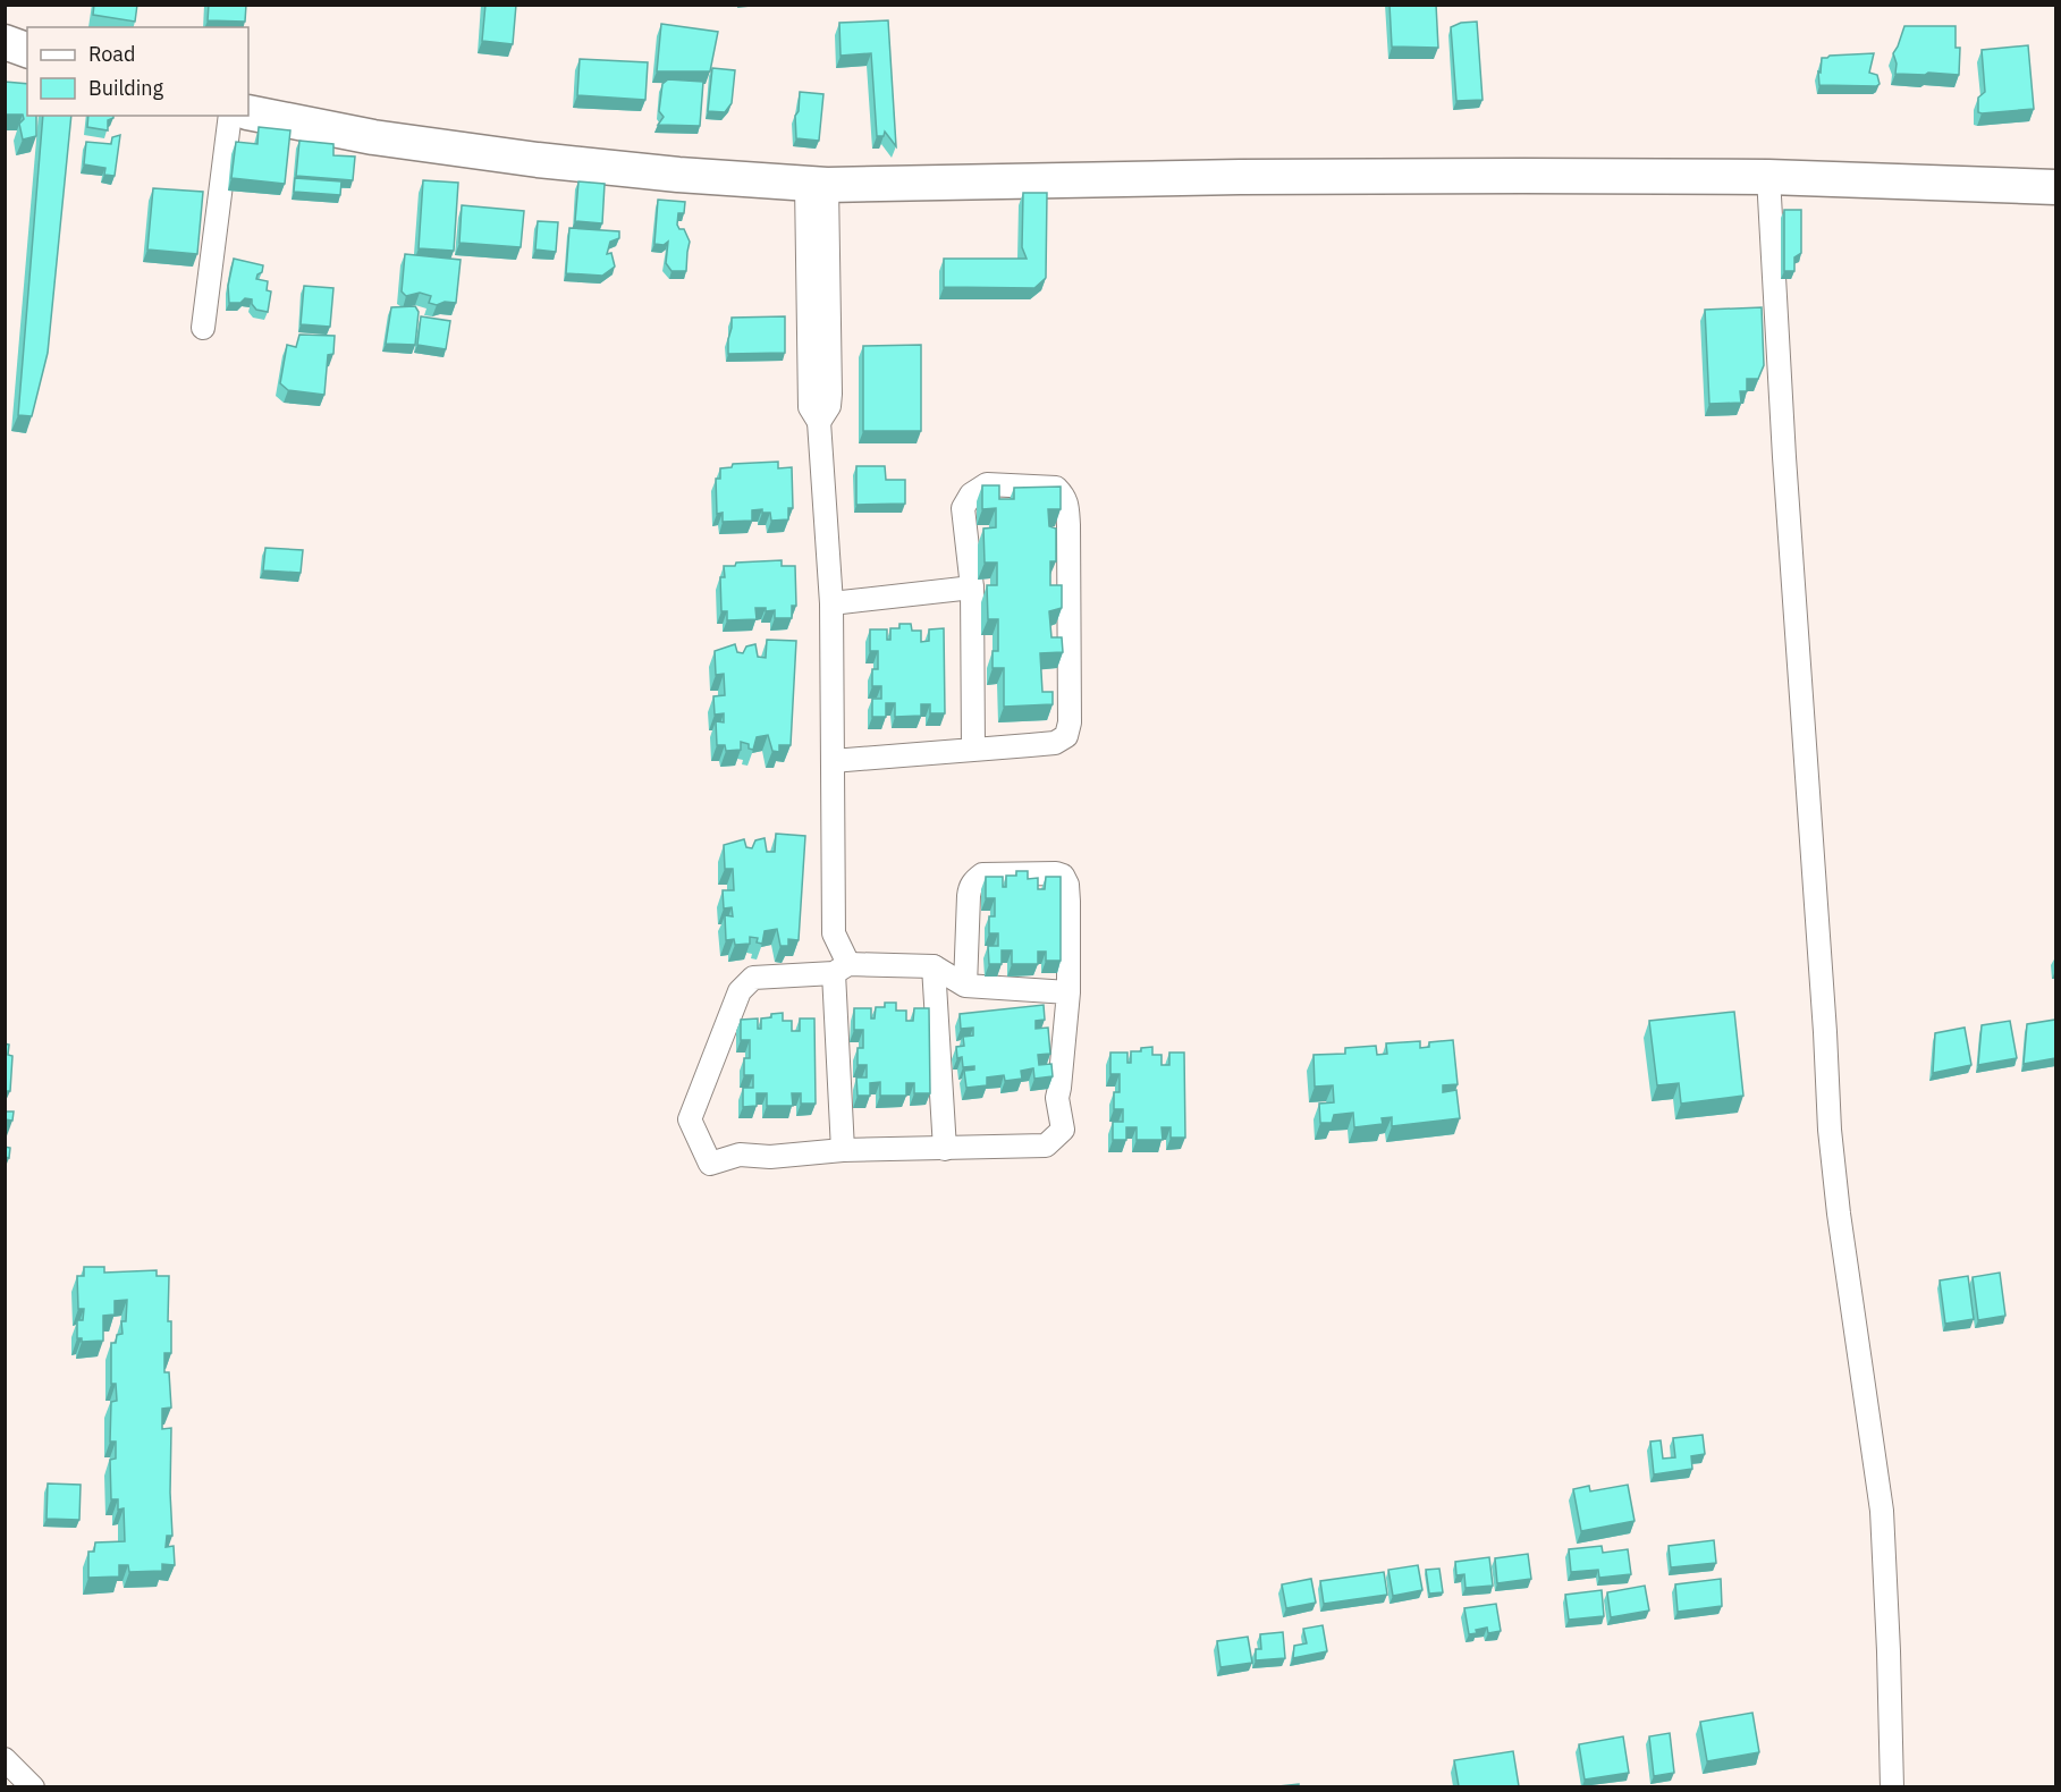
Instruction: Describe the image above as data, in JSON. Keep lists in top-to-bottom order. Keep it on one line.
{"legend":["Road","Building"]}
